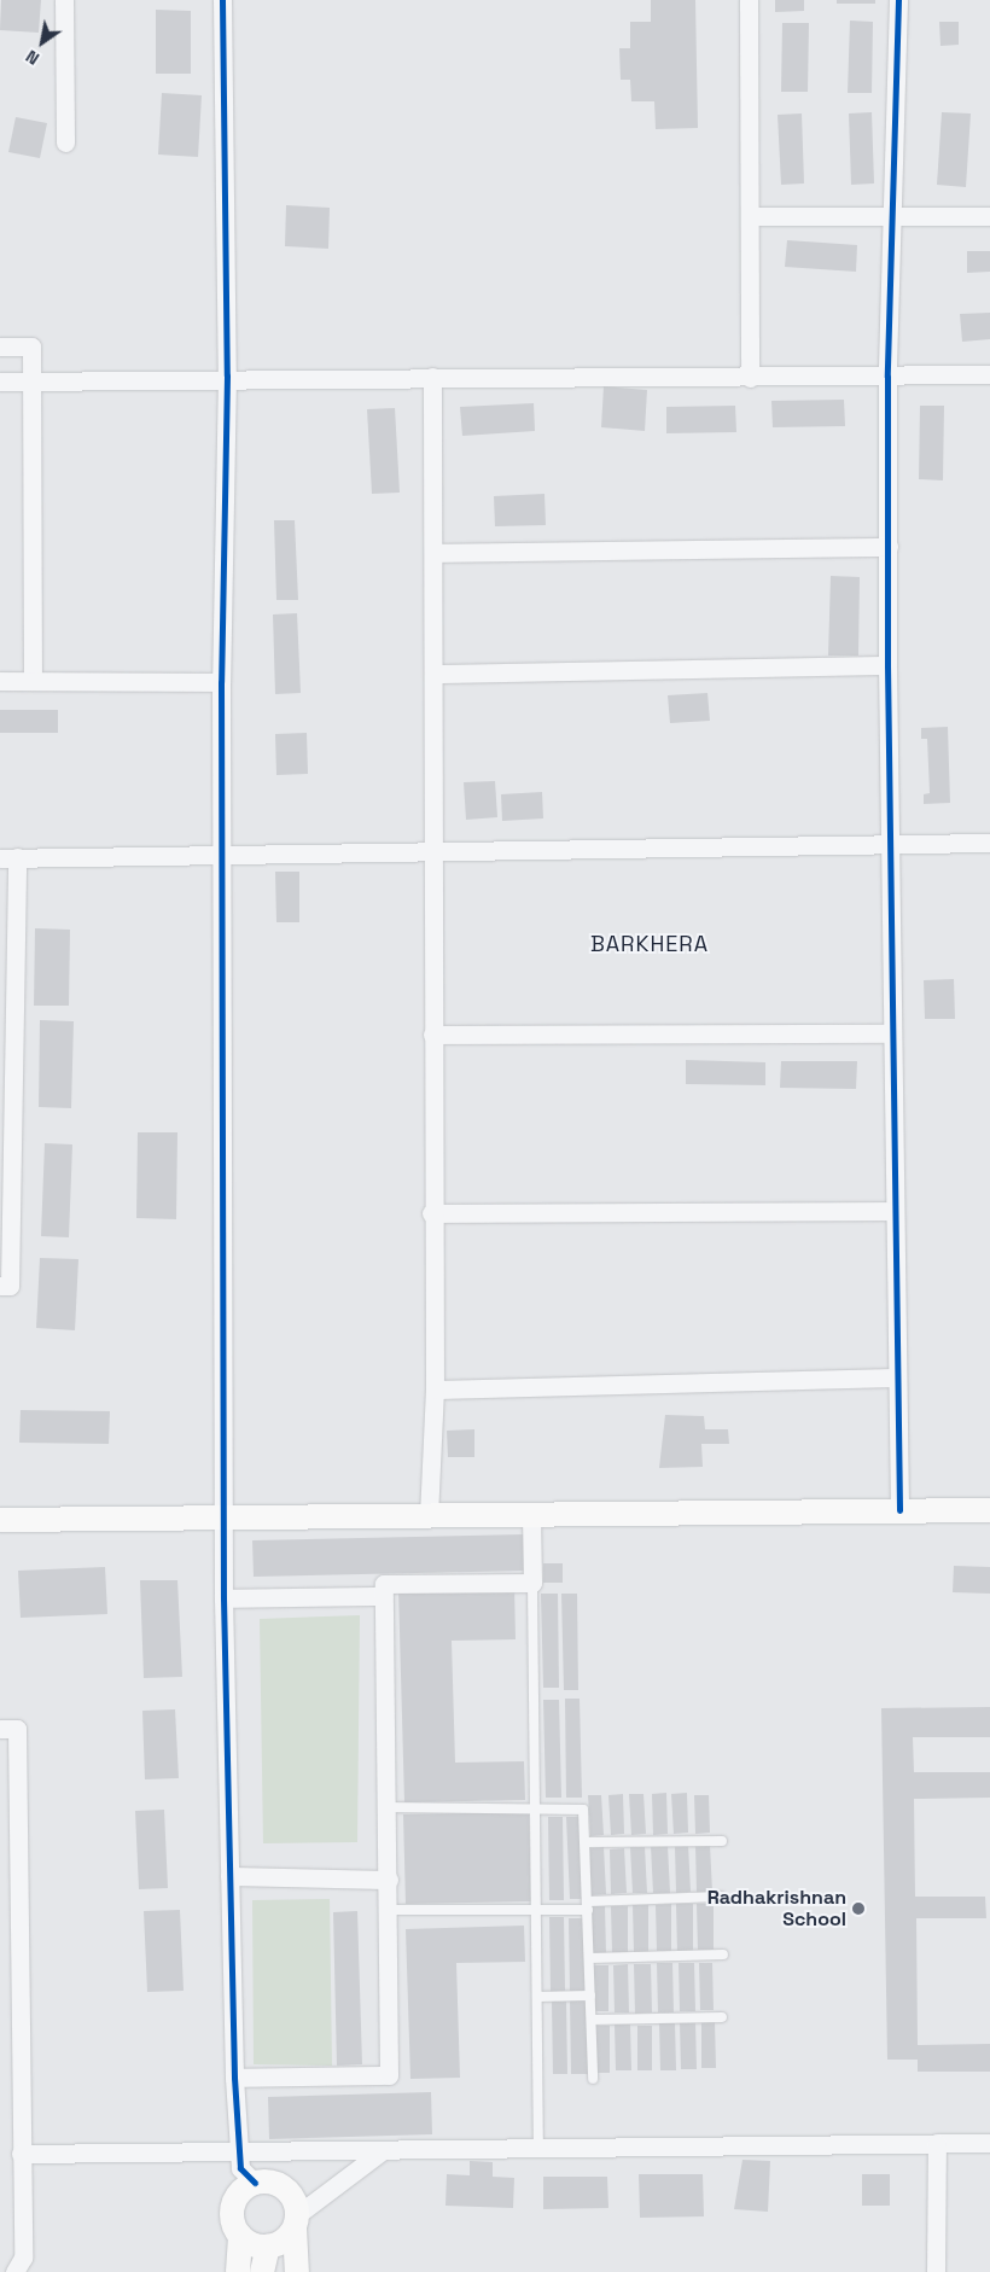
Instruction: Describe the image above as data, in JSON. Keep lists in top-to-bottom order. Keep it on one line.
{"districts":["BARKHERA"],"places":["Radhakrishnan School"],"north":"bottom left"}
